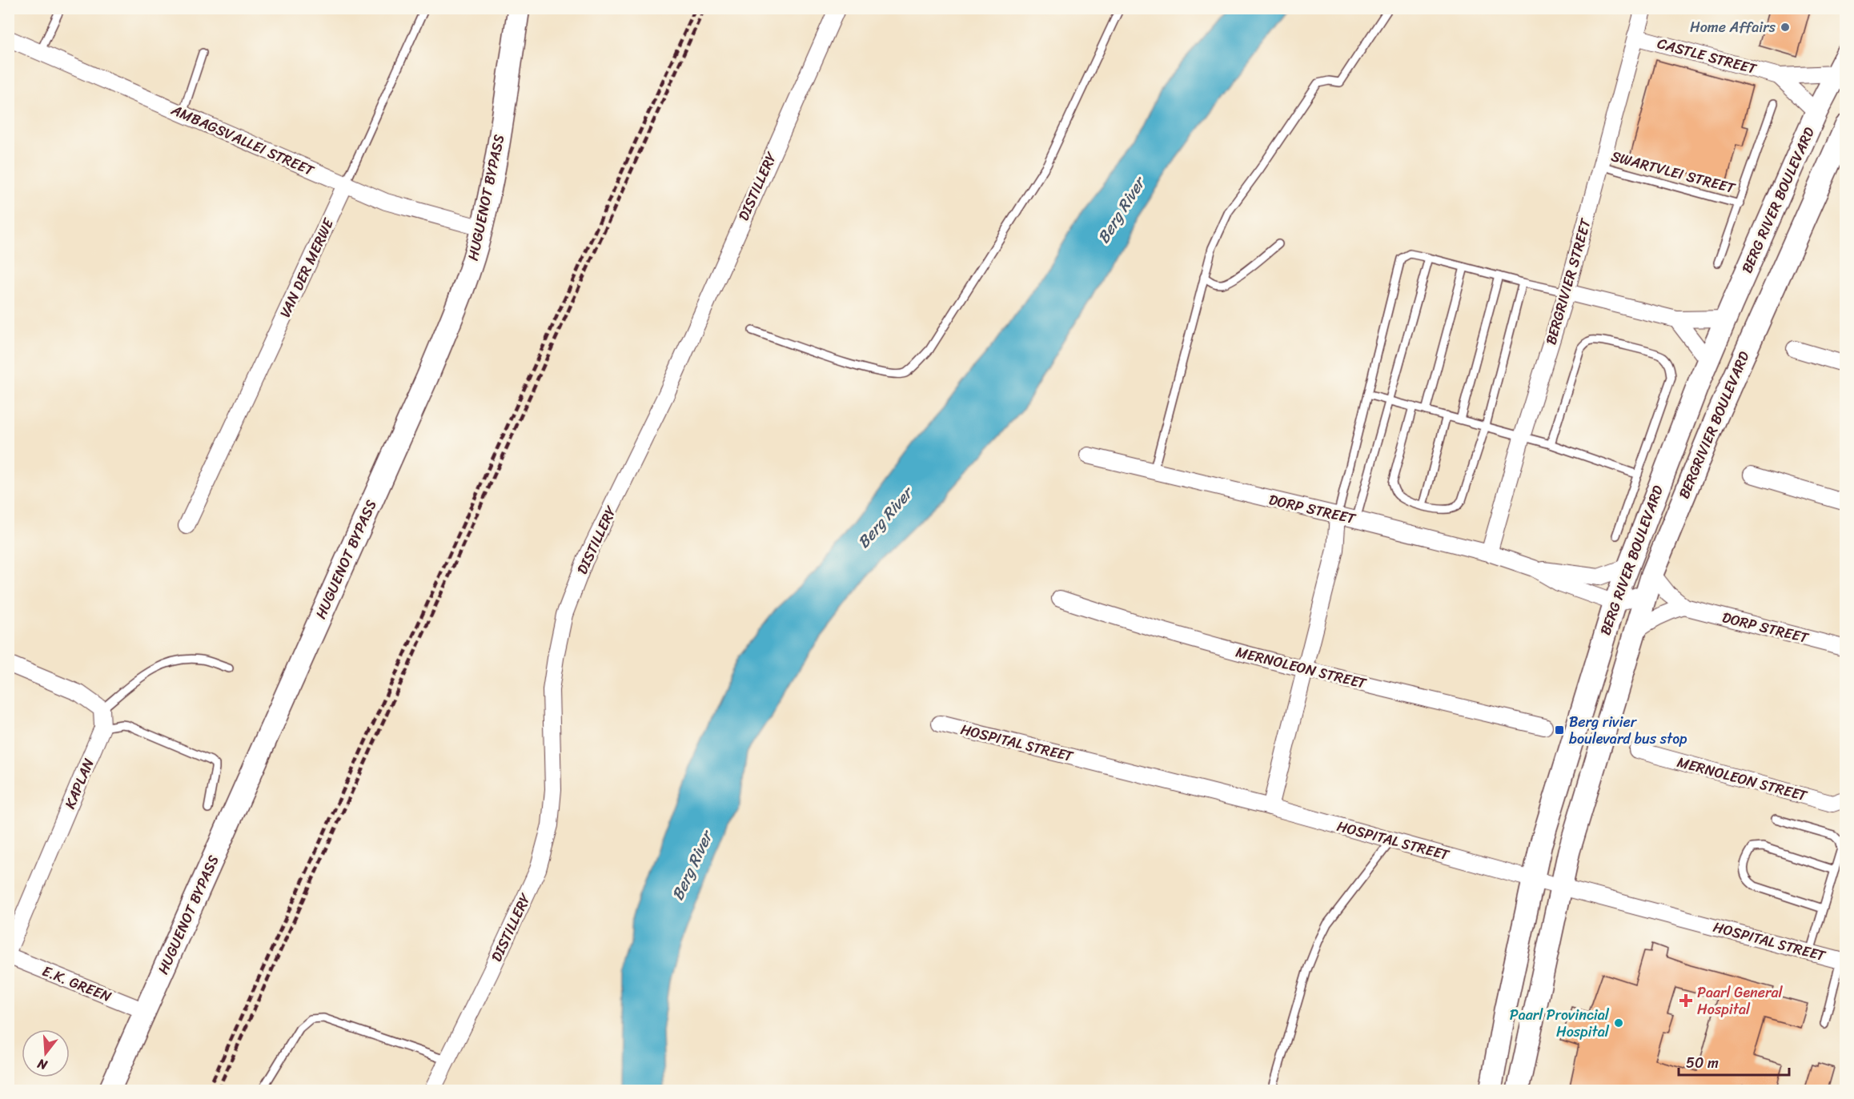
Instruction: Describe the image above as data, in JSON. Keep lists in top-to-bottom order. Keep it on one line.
{"streets":{"street":["CASTLE STREET","AMBAGSVALLEI STREET","DISTILLERY","HUGUENOT BYPASS","BERG RIVER BOULEVARD","VAN DER MERWE","BERGRIVIER STREET","BERGRIVIER BOULEVARD","DORP STREET","MERNOLEON STREET","HOSPITAL STREET","KAPLAN","E.K. GREEN"],"lane":["SWARTVLEI STREET"]},"crossings":[["CASTLE STREET","BERG RIVER BOULEVARD"],["CASTLE STREET","BERGRIVIER STREET"],["AMBAGSVALLEI STREET","HUGUENOT BYPASS"],["AMBAGSVALLEI STREET","VAN DER MERWE"],["SWARTVLEI STREET","BERGRIVIER STREET"],["HUGUENOT BYPASS","E.K. GREEN"],["BERG RIVER BOULEVARD","DORP STREET"],["BERG RIVER BOULEVARD","HOSPITAL STREET"],["BERGRIVIER STREET","DORP STREET"],["BERGRIVIER BOULEVARD","DORP STREET"],["BERGRIVIER BOULEVARD","HOSPITAL STREET"],["KAPLAN","E.K. GREEN"]],"water":["Berg River"],"places":{"other":["Home Affairs","Paarl Provincial Hospital"],"transit":["Berg rivier boulevard bus stop"],"health":["Paarl General Hospital"]},"scale_bar":"50 m","north":"bottom"}
